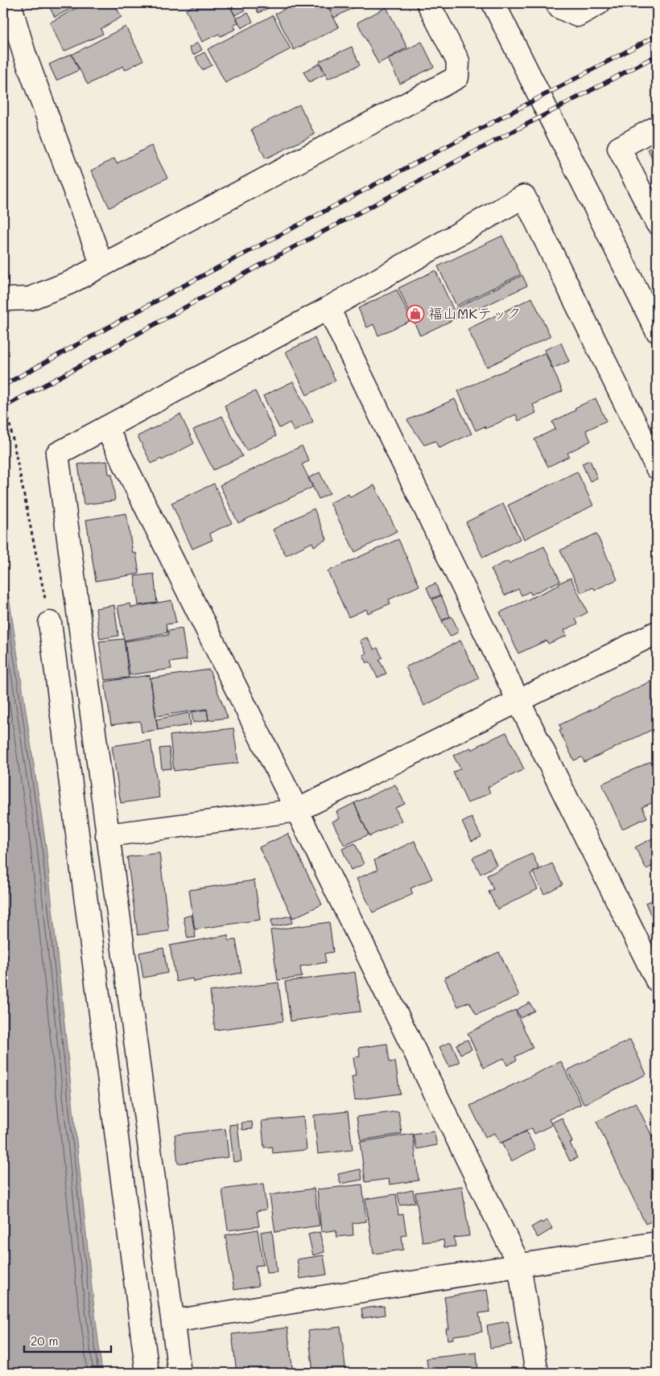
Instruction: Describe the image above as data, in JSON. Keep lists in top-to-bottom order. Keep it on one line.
{"places":{"shop":["福山MKテック"]},"scale_bar":"20 m"}
